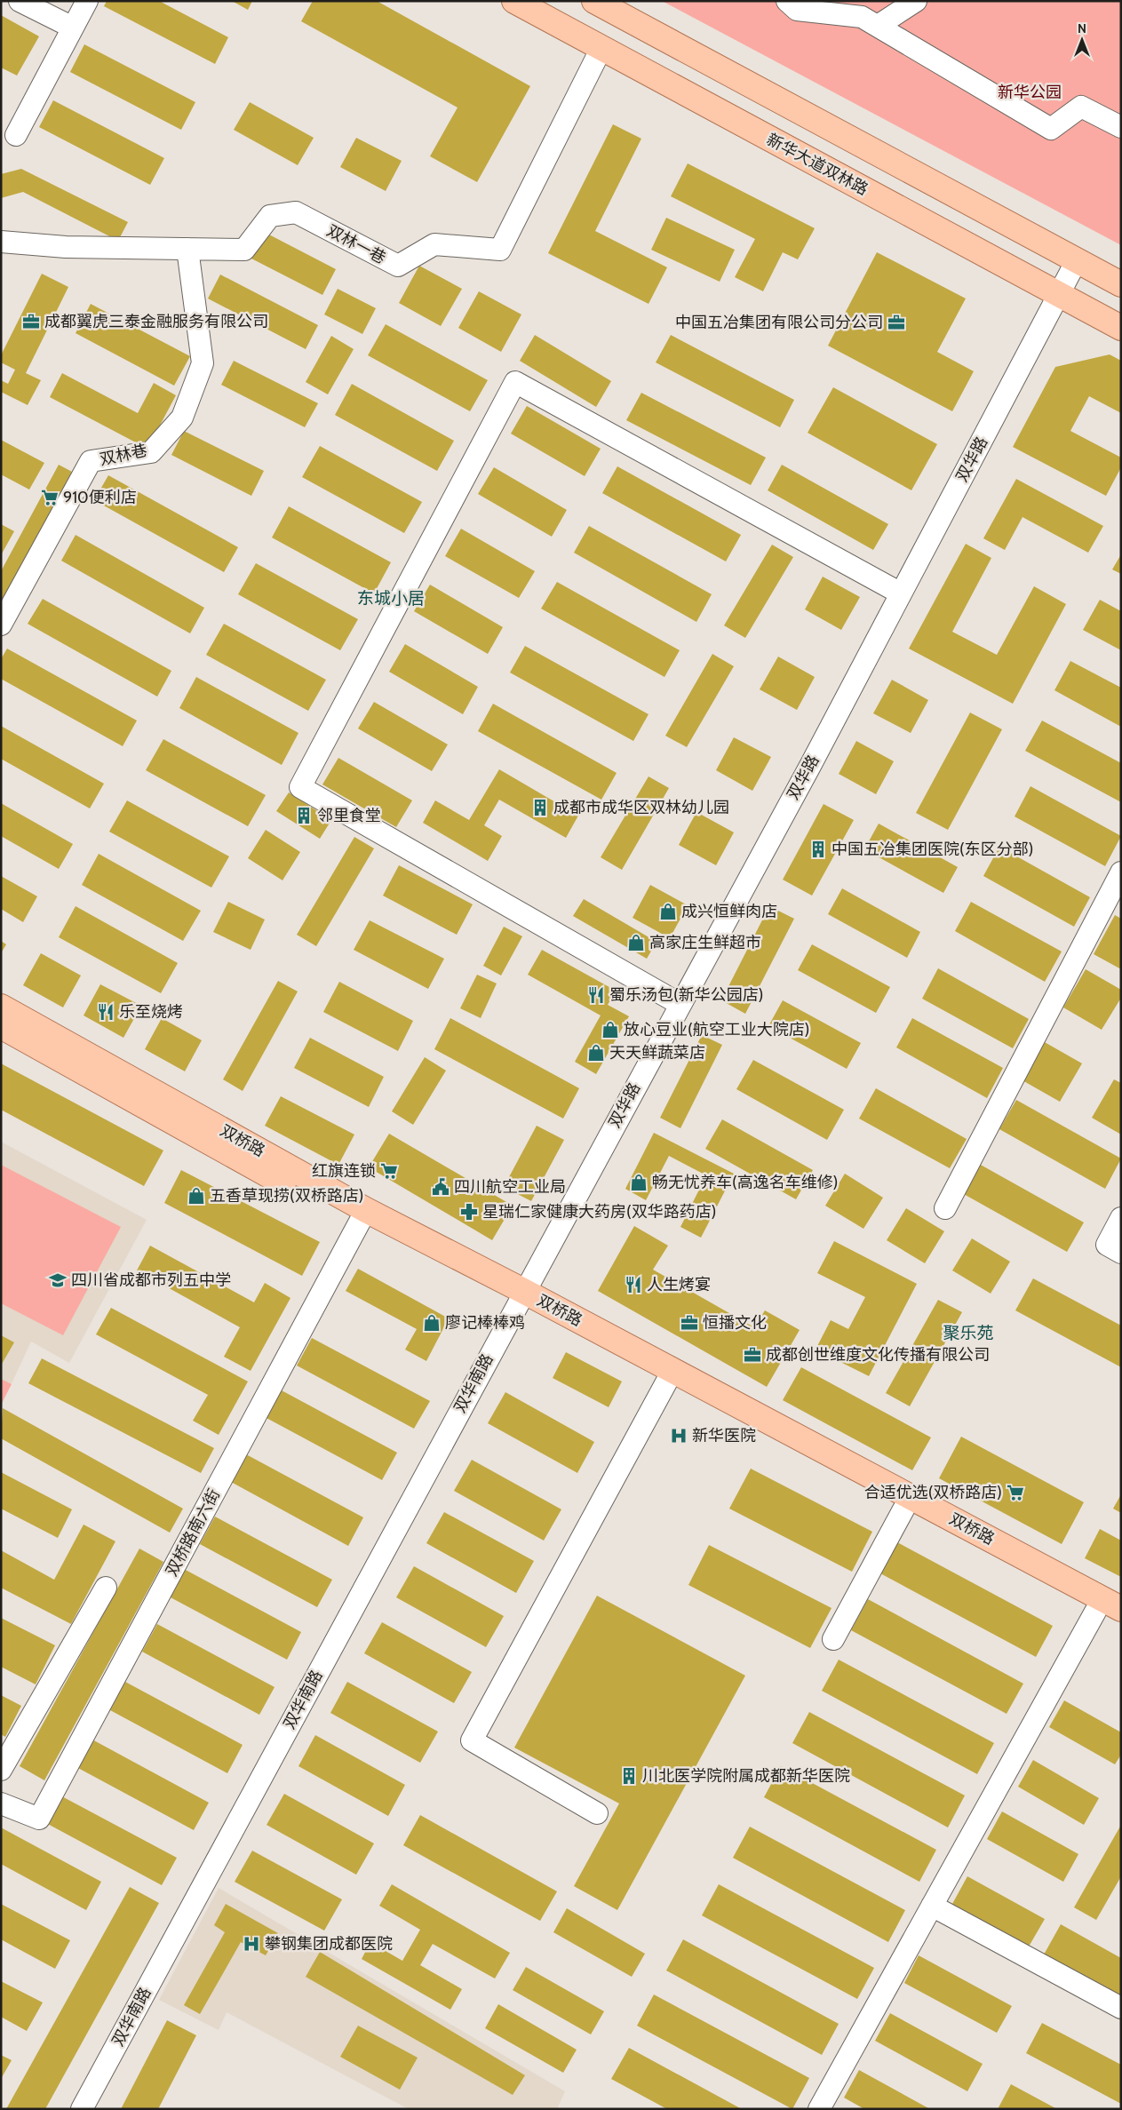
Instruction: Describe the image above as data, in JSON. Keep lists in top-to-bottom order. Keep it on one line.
{"streets":{"main road":["新华大道双林路","双桥路"],"street":["双林一巷","双林巷","双华路","双华南路","双桥路南六街"]},"crossings":[["新华大道双林路","双林一巷"],["新华大道双林路","双华路"],["双林一巷","双林巷"],["双华路","双桥路"],["双华路","双华南路"],["双桥路","双华南路"],["双桥路","双桥路南六街"]],"districts":["东城小居","聚乐苑"],"parks":["新华公园"],"places":{"office":["成都翼虎三泰金融服务有限公司","中国五冶集团有限公司分公司","恒播文化","成都创世维度文化传播有限公司"],"supermarket":["910便利店","红旗连锁","合适优选(双桥路店)"],"building":["成都市成华区双林幼儿园","邻里食堂","中国五冶集团医院(东区分部)","川北医学院附属成都新华医院"],"shop":["成兴恒鲜肉店","高家庄生鲜超市","放心豆业(航空工业大院店)","天天鲜蔬菜店","畅无忧养车(高逸名车维修)","五香草现捞(双桥路店)","廖记棒棒鸡"],"restaurant":["蜀乐汤包(新华公园店)","乐至烧烤","人生烤宴"],"public building":["四川航空工业局"],"pharmacy":["星瑞仁家健康大药房(双华路药店)"],"school or university":["四川省成都市列五中学"],"hospital":["新华医院","攀钢集团成都医院"]},"north":"top"}
